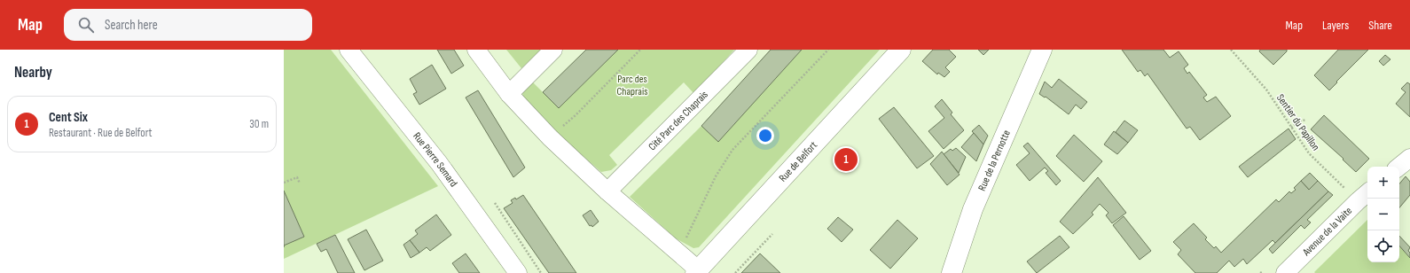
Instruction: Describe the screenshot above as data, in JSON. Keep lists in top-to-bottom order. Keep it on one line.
{"streets":{"main road":["Rue de la Pernotte","Rue de Belfort"],"street":["Cité Parc des Chaprais","Rue Pierre Semard","Avenue de la Vaite"],"path":["Sentier du Papillon"]},"crossings":[["Sentier du Papillon","Avenue de la Vaite"]],"parks":["Parc des Chaprais"],"page":{"header":"Map","search":"Search here","nav":["Map","Layers","Share"],"heading":"Nearby","list":[{"mark":"1","name":"Cent Six","note":"Restaurant · Rue de Belfort","value":"30 m"}],"pins":"1","map_buttons":["+","−"]}}
